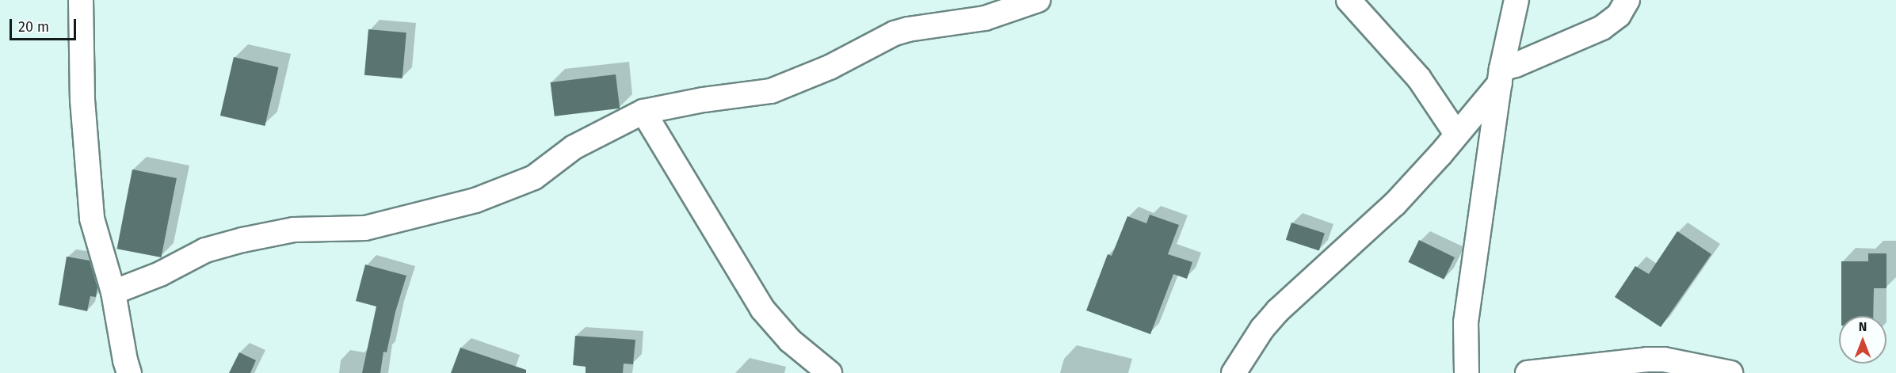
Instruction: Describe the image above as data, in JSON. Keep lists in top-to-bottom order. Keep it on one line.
{"scale_bar":"20 m","north":"top"}
